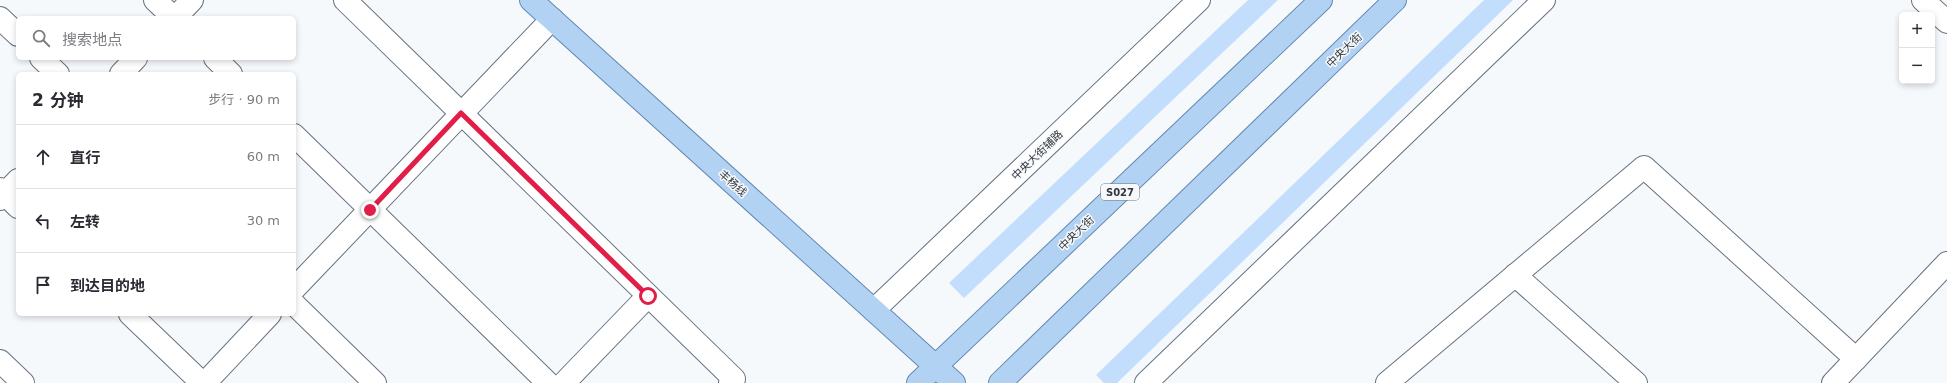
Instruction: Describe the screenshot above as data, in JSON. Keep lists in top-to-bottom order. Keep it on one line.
{"streets":{"main road":["中央大街","丰杨线","S027"],"street":["中央大街辅路"]},"crossings":[["中央大街","丰杨线"],["中央大街辅路","丰杨线"]],"page":{"map_buttons":["+","−"],"search":"搜索地点","heading":["2 分钟","步行 · 90 m"],"list":[["直行","60 m"],["左转","30 m"],"到达目的地"]}}
